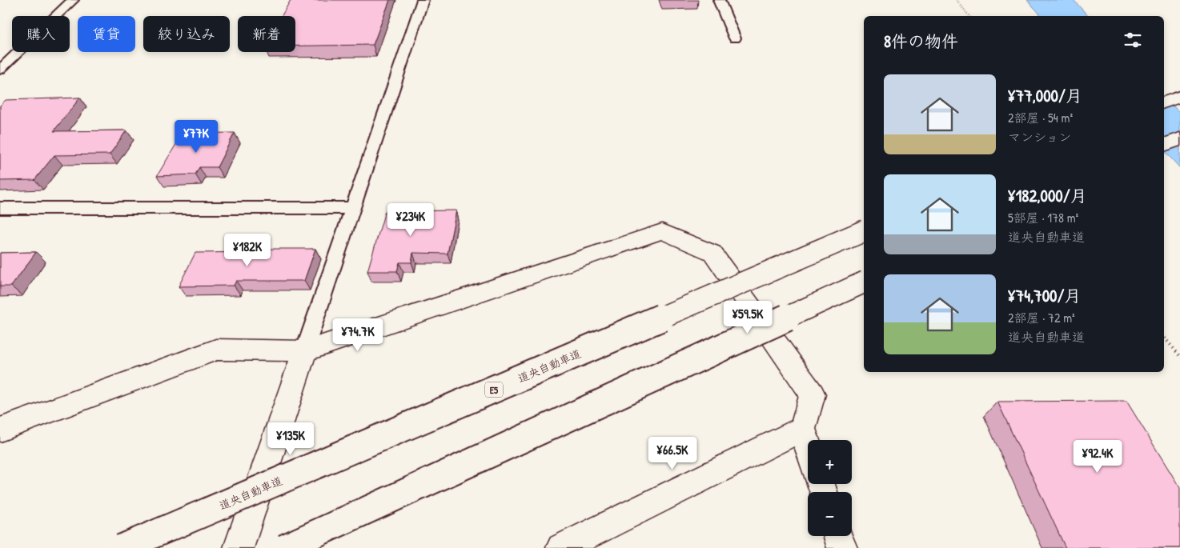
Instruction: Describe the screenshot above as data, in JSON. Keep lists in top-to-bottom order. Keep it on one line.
{"streets":{"main road":["道央自動車道","E5"]},"page":{"chip":["購入","賃貸","絞り込み","新着"],"heading":"8件の物件","list":[{"name":"¥77,000/月","note":"2部屋 · 54 m² · マンション"},{"name":"¥182,000/月","note":"5部屋 · 178 m² · 道央自動車道"},{"name":"¥74,700/月","note":"2部屋 · 72 m² · 道央自動車道"}],"price":["¥77K","¥234K","¥182K","¥59.5K","¥74.7K","¥135K","¥66.5K","¥92.4K"],"map_buttons":["+","−"]}}
